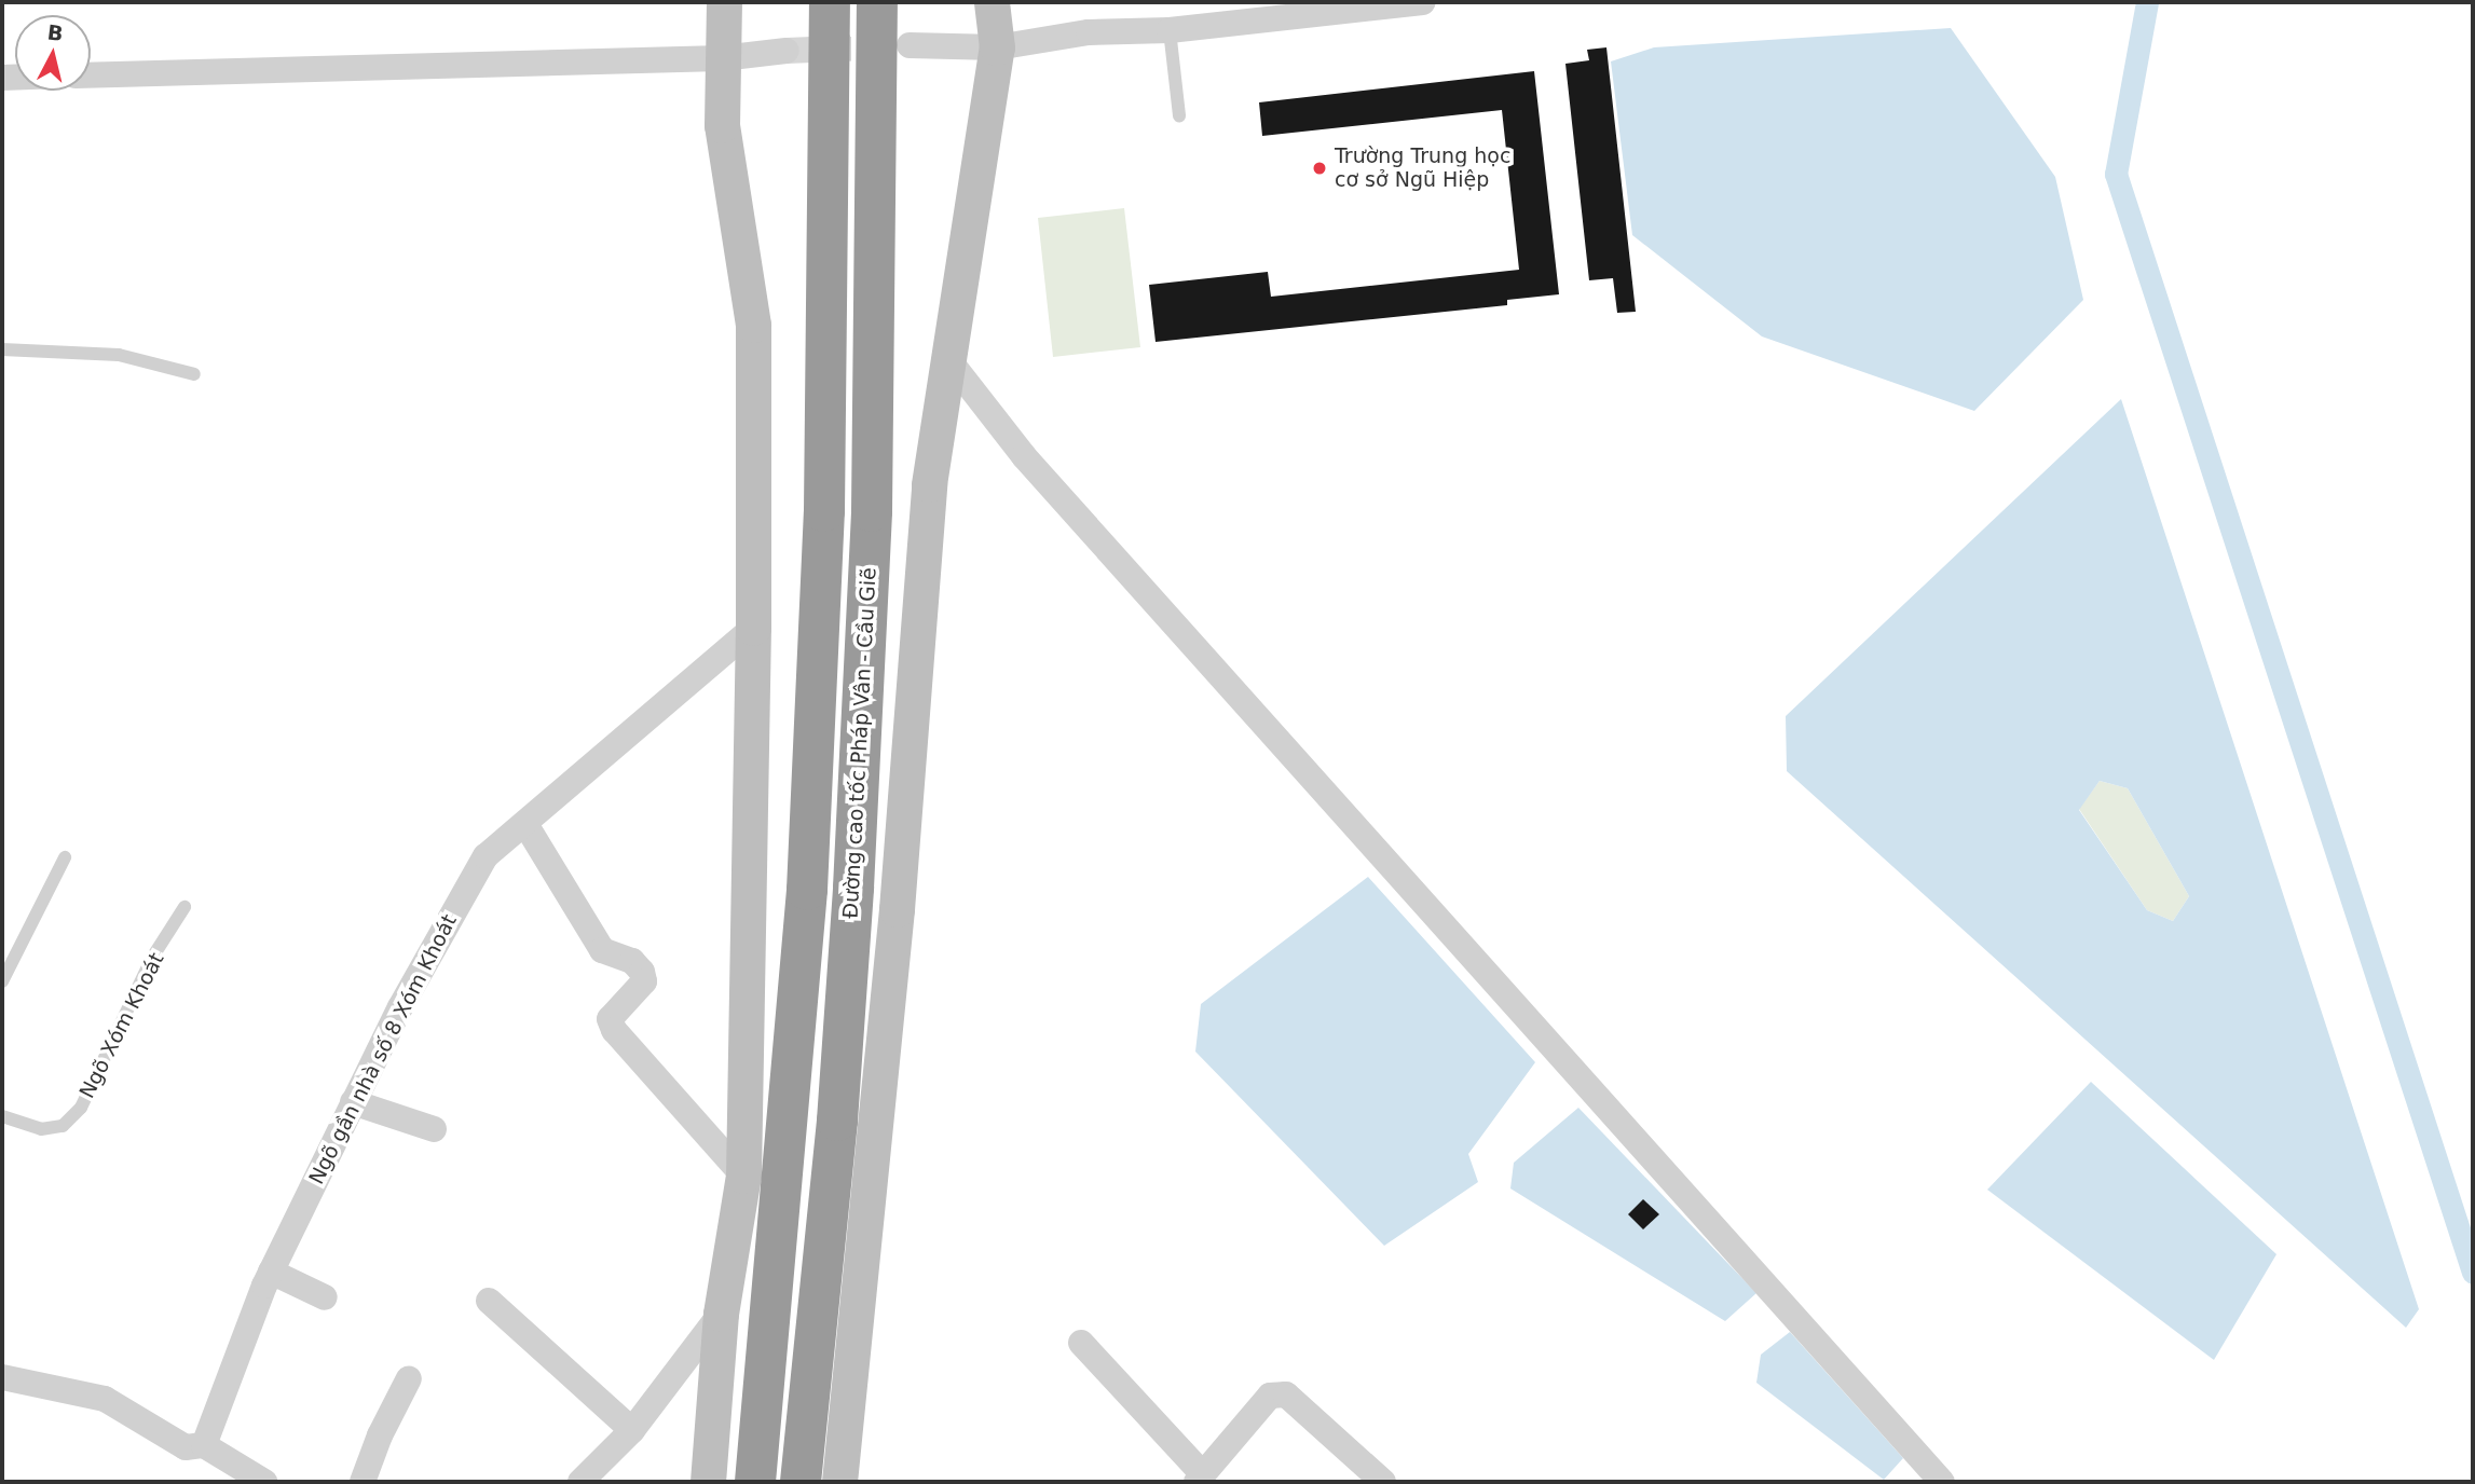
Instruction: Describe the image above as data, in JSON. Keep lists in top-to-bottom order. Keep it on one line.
{"streets":{"highway":["Đường cao tốc Pháp Vân - Cầu Giẽ"],"street":["Ngõ gần nhà số 8 Xóm Khoát"],"lane":["Ngõ Xóm Khoát"]},"places":["Trường Trung học cơ sở Ngũ Hiệp"],"north":"top"}
